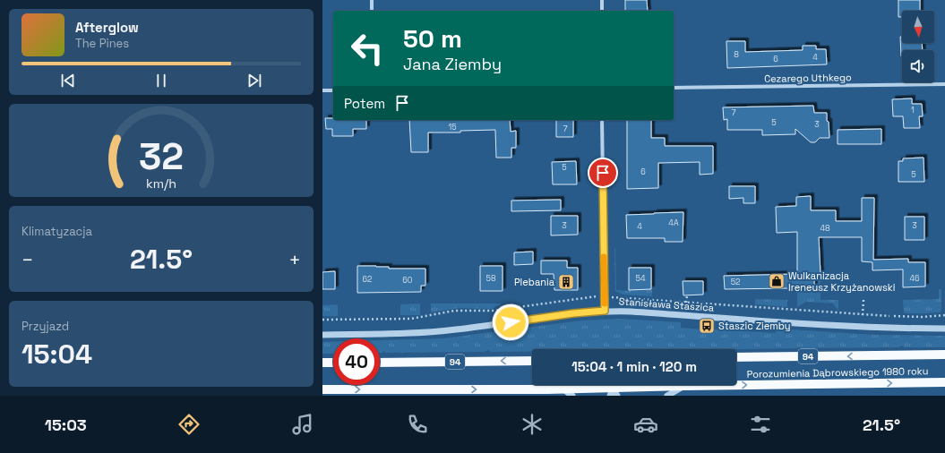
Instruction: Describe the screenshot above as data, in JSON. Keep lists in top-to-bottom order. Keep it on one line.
{"streets":{"main road":["94","Porozumienia Dąbrowskiego 1980 roku"],"street":["Cezarego Uthkego","Stanisława Staszica"]},"places":{"shop":["Wulkanizacja Ireneusz Krzyżanowski"],"building":["Plebania"],"bus stop":["Staszic Ziemby"]},"house_numbers":["8","4","6","1","7","5","3","15","7","5","6","5","4A","3","3","4","48","58","54","46","62","60","52"],"north":"bottom","page":{"turn":["50 m","Jana Ziemby"],"song":["Afterglow","The Pines"],"then":"Potem","tile":["Klimatyzacja",["Przyjazd","15:04"]],"heat":["−","21.5°","+"],"limit":"40","trip":"15:04 · 1 min · 120 m","tabs":["15:03","21.5°"],"gauge":["32","km/h"]}}
